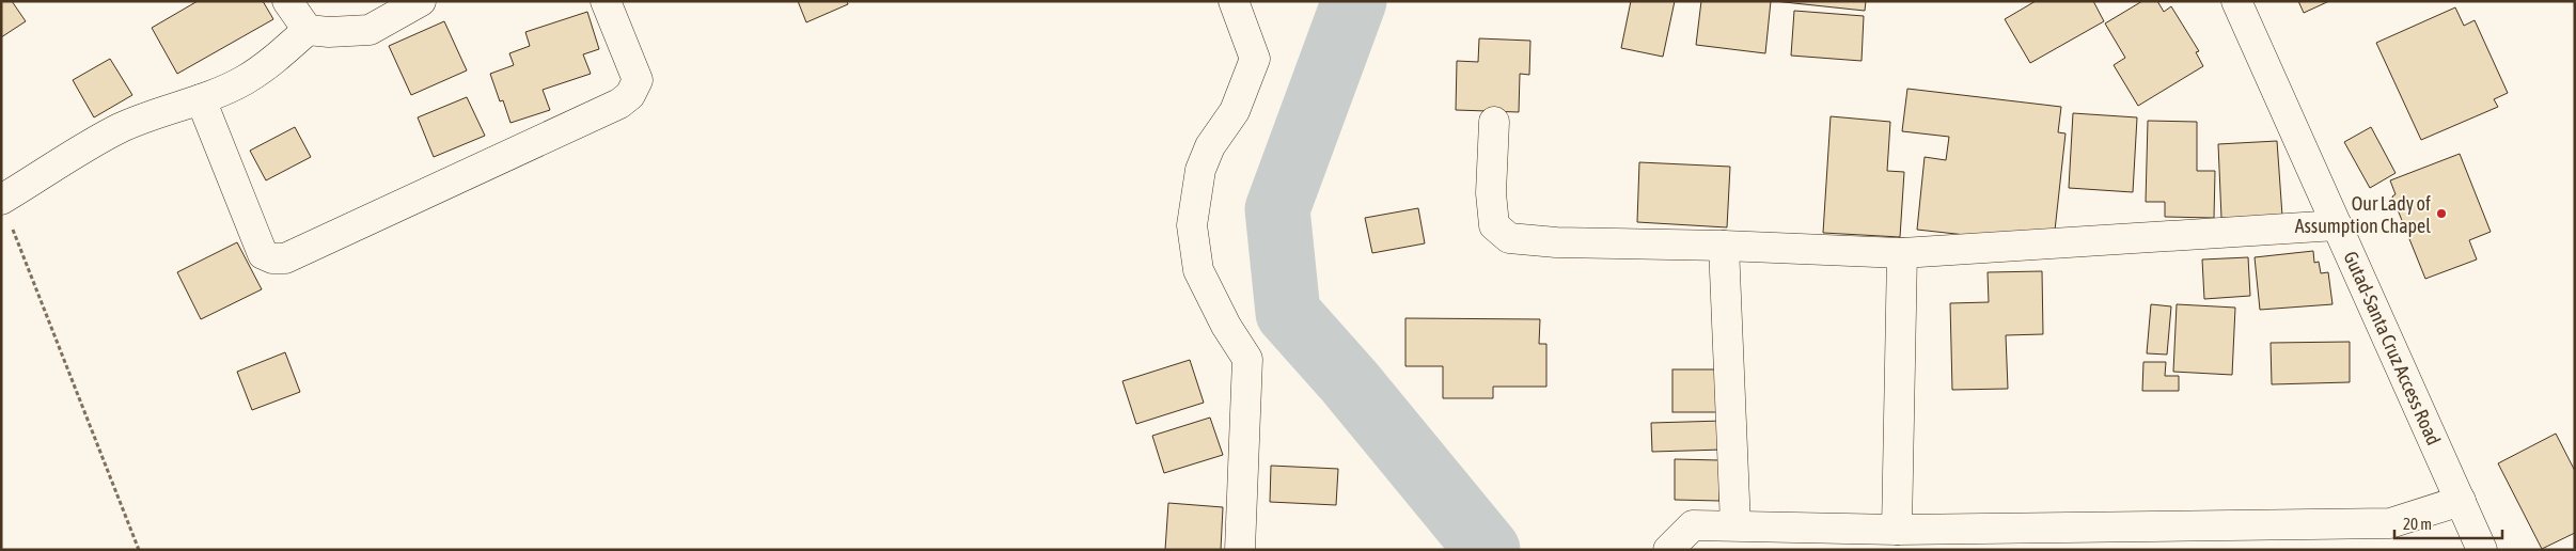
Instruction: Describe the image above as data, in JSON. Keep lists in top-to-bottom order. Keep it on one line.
{"streets":{"street":["Gutad-Santa Cruz Access Road"]},"places":["Our Lady of Assumption Chapel"],"scale_bar":"20 m"}
